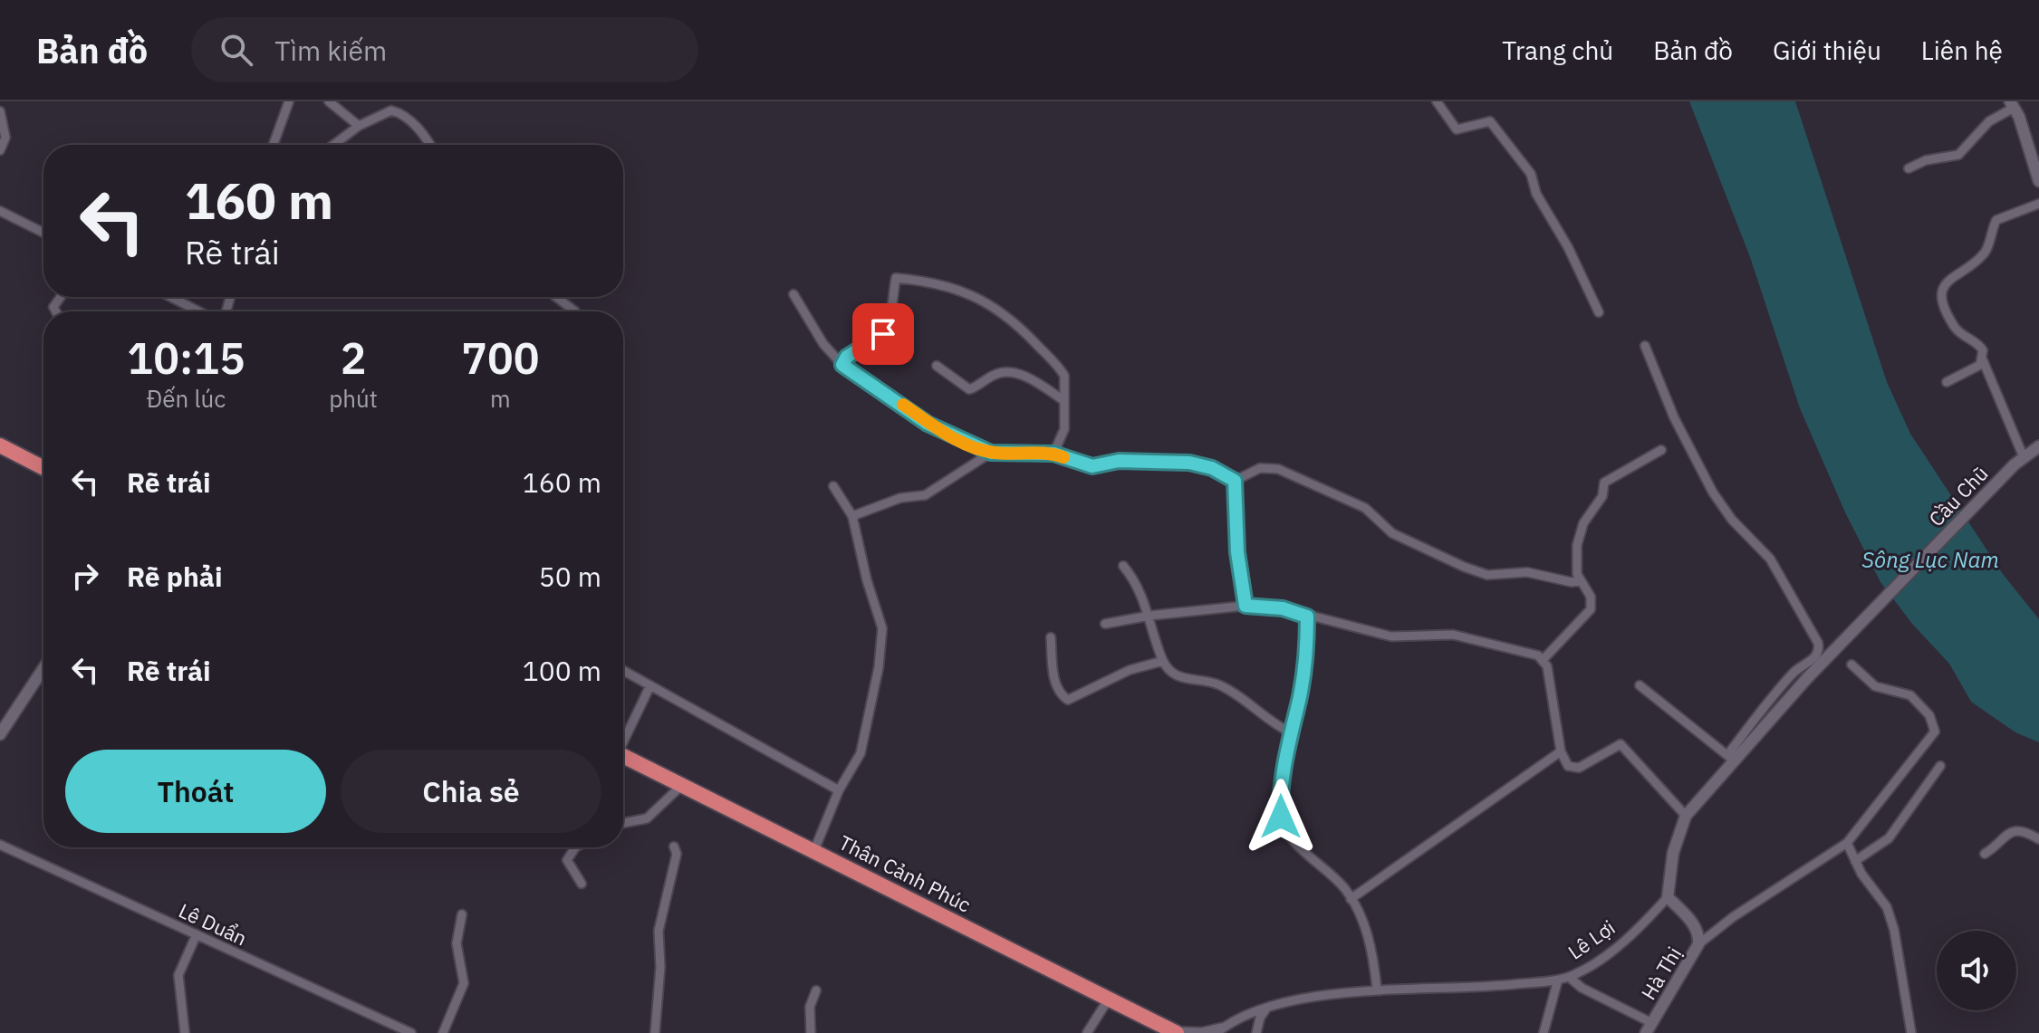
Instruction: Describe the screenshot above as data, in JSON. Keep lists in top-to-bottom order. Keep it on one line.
{"streets":{"highway":["Thân Cảnh Phúc"],"street":["Cầu Chũ","Lê Duẩn","Lê Lợi","Hà Thị"]},"crossings":[["Thân Cảnh Phúc","Lê Lợi"],["Lê Lợi","Hà Thị"]],"water":["Sông Lục Nam"],"page":{"header":"Bản đồ","search":"Tìm kiếm","nav":["Trang chủ","Bản đồ","Giới thiệu","Liên hệ"],"turn":["160 m","Rẽ trái"],"eta":["10:15","Đến lúc","2","phút","700","m"],"list":[{"name":"Rẽ trái","value":"160 m"},{"name":"Rẽ phải","value":"50 m"},{"name":"Rẽ trái","value":"100 m"}],"buttons":["Thoát","Chia sẻ"]}}
